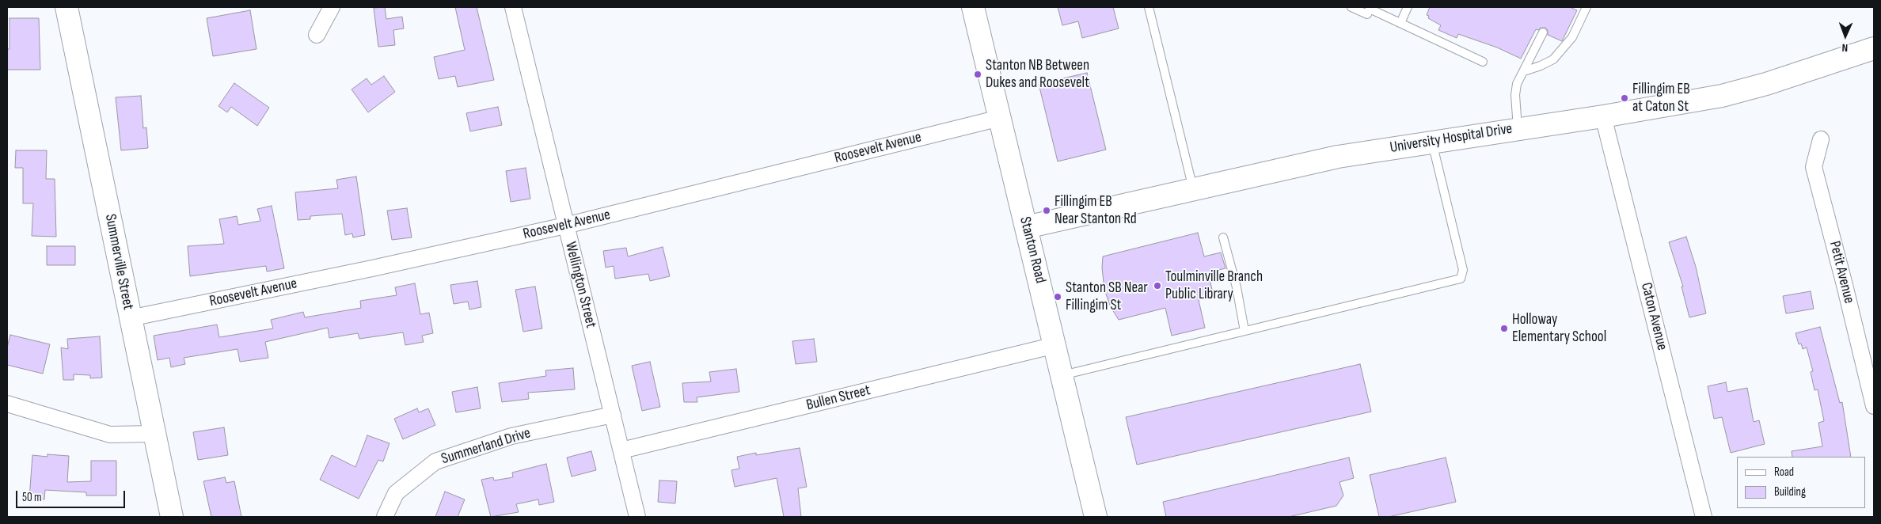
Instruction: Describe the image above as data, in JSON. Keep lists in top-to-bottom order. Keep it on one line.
{"streets":{"street":["University Hospital Drive","Roosevelt Avenue","Stanton Road","Summerville Street","Petit Avenue","Wellington Street","Caton Avenue","Bullen Street","Summerland Drive"]},"crossings":[["University Hospital Drive","Stanton Road"],["University Hospital Drive","Caton Avenue"],["Roosevelt Avenue","Stanton Road"],["Roosevelt Avenue","Summerville Street"],["Roosevelt Avenue","Wellington Street"],["Stanton Road","Bullen Street"],["Wellington Street","Bullen Street"],["Wellington Street","Summerland Drive"]],"places":["Stanton NB Between Dukes and Roosevelt","Fillingim EB at Caton St","Fillingim EB Near Stanton Rd","Toulminville Branch Public Library","Stanton SB Near Fillingim St","Holloway Elementary School"],"legend":["Road","Building"],"scale_bar":"50 m","north":"bottom"}
